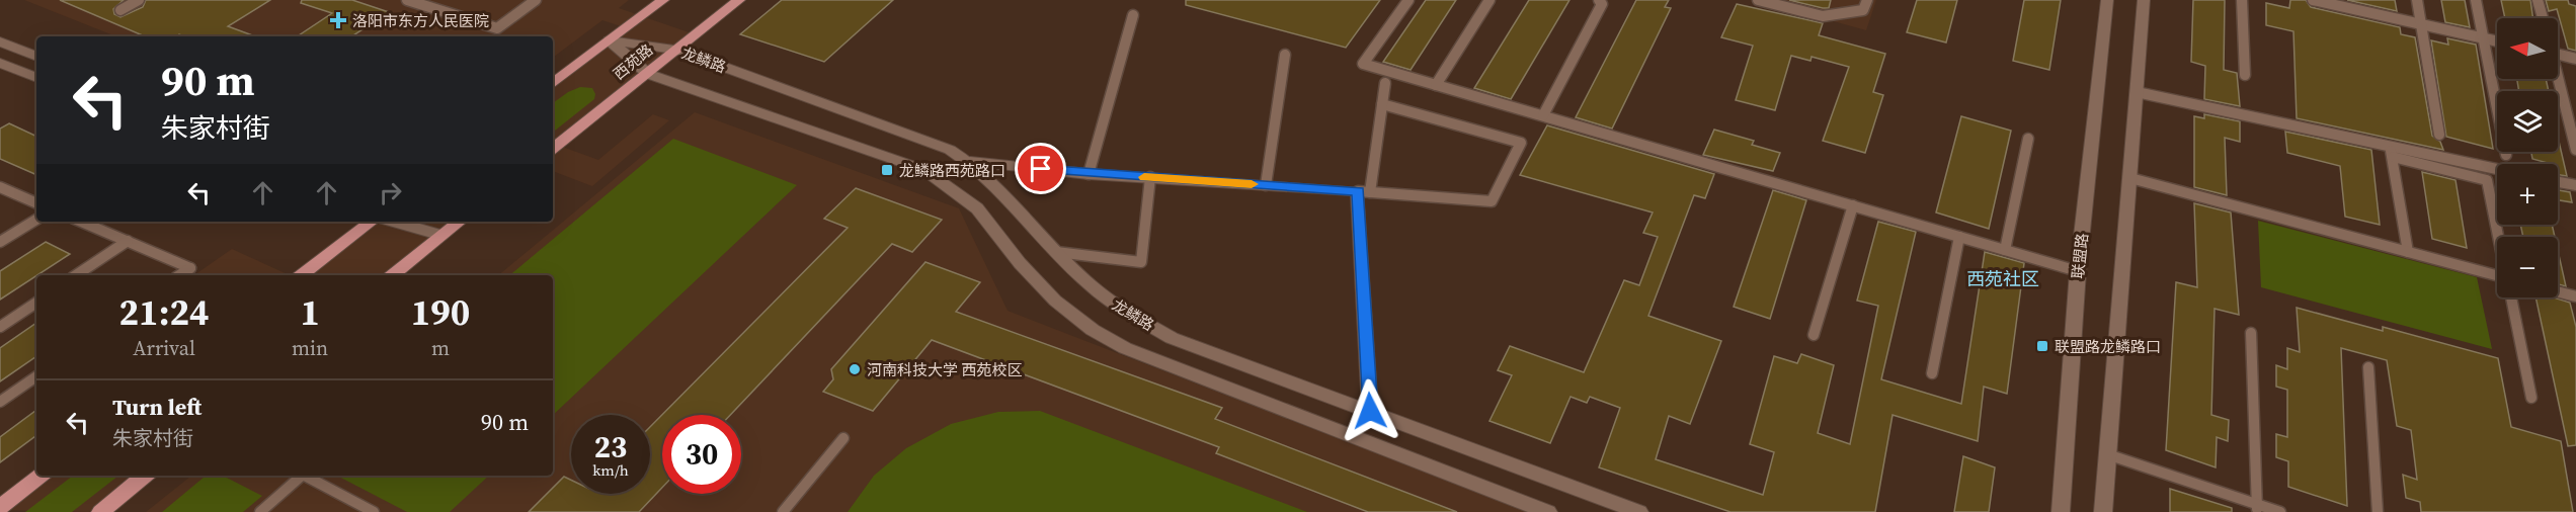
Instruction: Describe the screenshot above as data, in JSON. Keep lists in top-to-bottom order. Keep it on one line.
{"streets":{"main road":["龙鳞路","西苑路","联盟路"]},"crossings":[["龙鳞路","西苑路"]],"districts":["西苑社区"],"places":{"health":["洛阳市东方人民医院"],"transit":["龙鳞路西苑路口","联盟路龙鳞路口"],"other":["河南科技大学 西苑校区"]},"north":"left","page":{"map_buttons":["+","−"],"turn":["90 m","朱家村街"],"eta":["21:24","Arrival","1","min","190","m"],"list":[{"name":"Turn left","note":"朱家村街","value":"90 m"}],"speed":"23 km/h","limit":"30"}}
